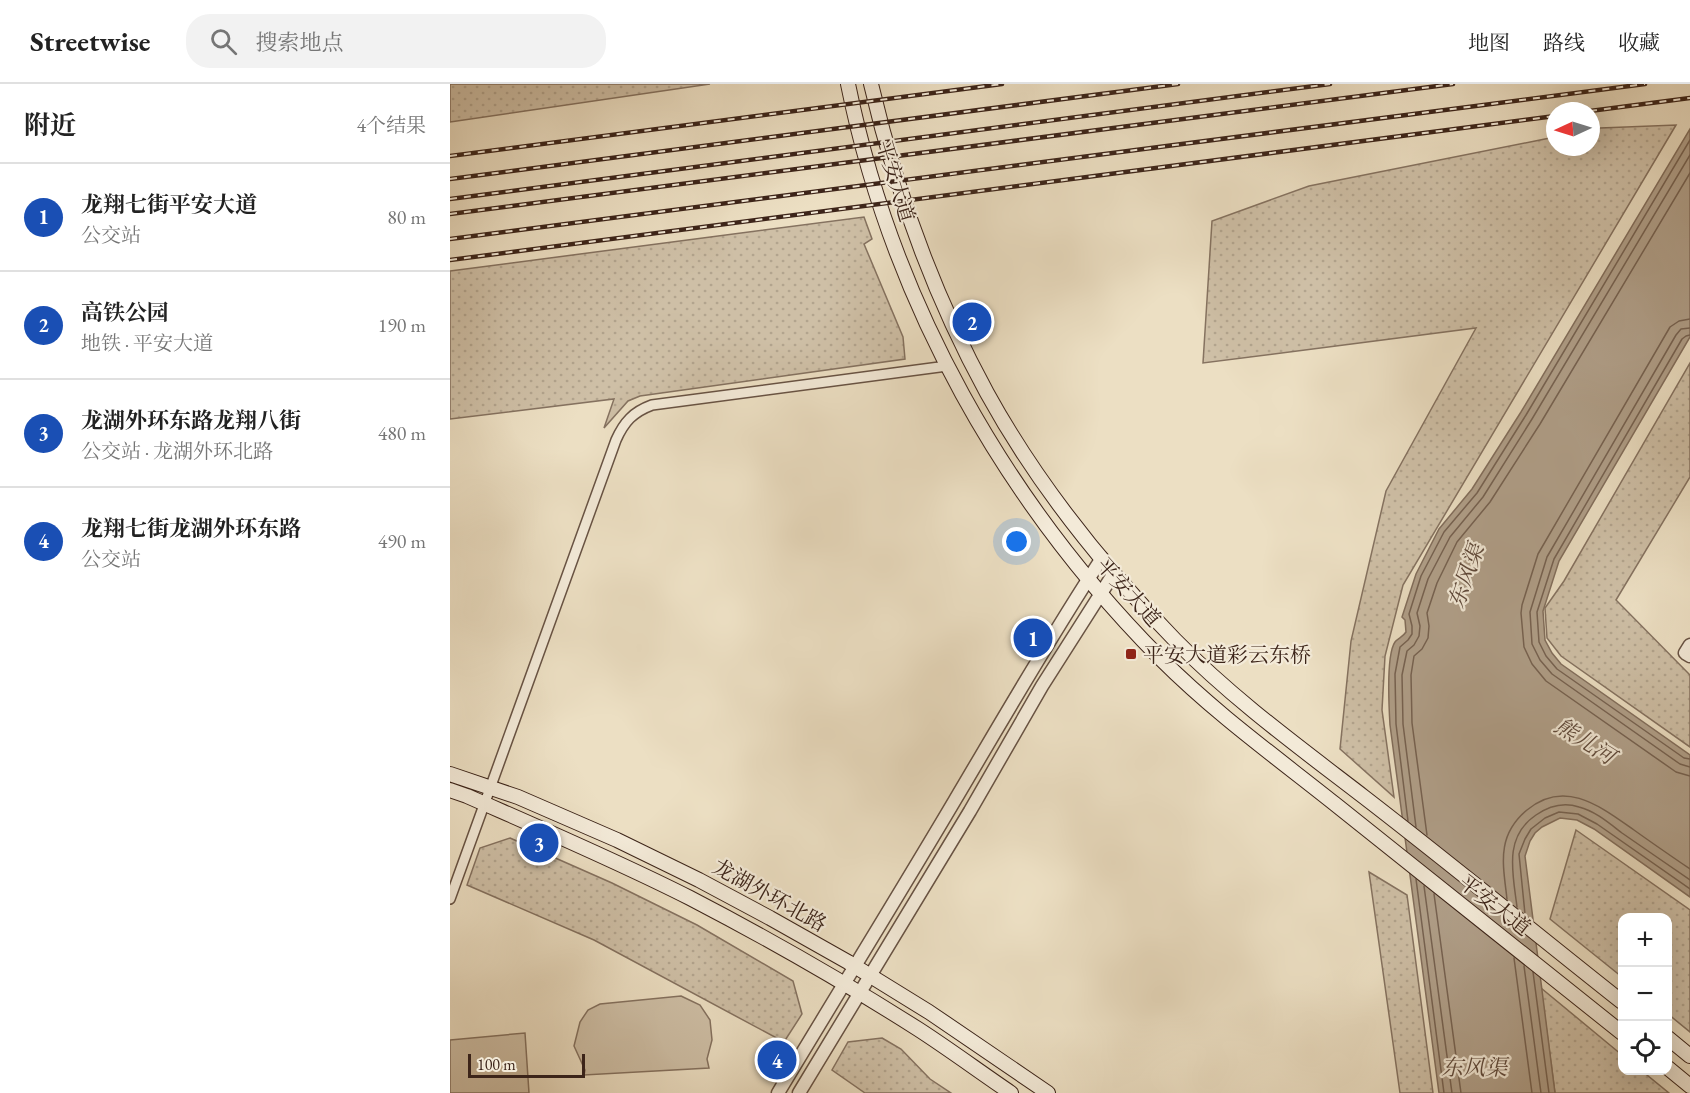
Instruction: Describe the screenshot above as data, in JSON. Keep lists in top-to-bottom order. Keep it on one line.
{"streets":{"main road":["平安大道","龙湖外环北路"]},"water":["东风渠","熊儿河"],"places":{"transit":["平安大道彩云东桥"]},"scale_bar":"100 m","north":"left","page":{"header":"Streetwise","search":"搜索地点","nav":["地图","路线","收藏"],"heading":["附近","4个结果"],"list":[{"mark":"1","name":"龙翔七街平安大道","note":"公交站","value":"80 m"},{"mark":"2","name":"高铁公园","note":"地铁 · 平安大道","value":"190 m"},{"mark":"3","name":"龙湖外环东路龙翔八街","note":"公交站 · 龙湖外环北路","value":"480 m"},{"mark":"4","name":"龙翔七街龙湖外环东路","note":"公交站","value":"490 m"}],"pins":["2","1","3","4"],"map_buttons":["+","−"],"scale":"100 m"}}
